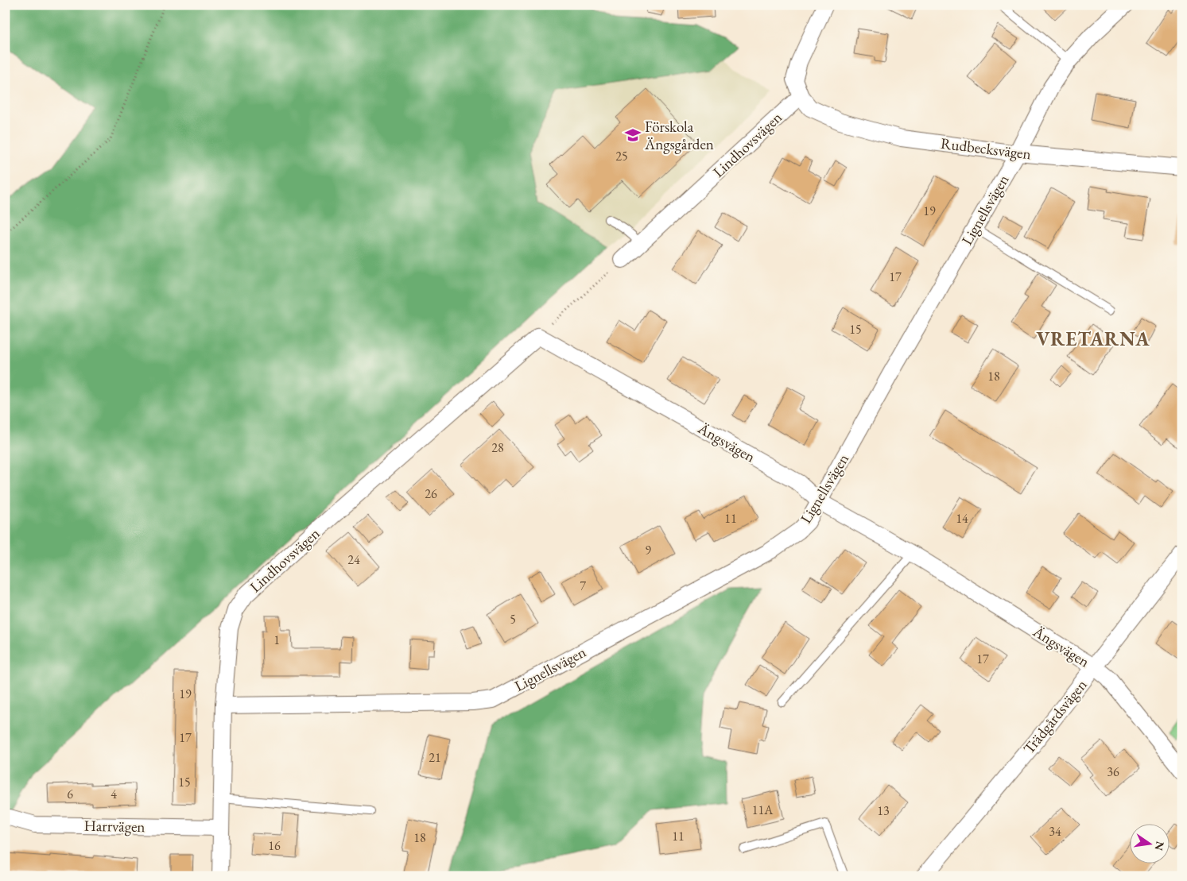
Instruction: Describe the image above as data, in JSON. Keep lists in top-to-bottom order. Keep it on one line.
{"streets":{"street":["Lindhovsvägen","Rudbecksvägen","Lignellsvägen","Ängsvägen","Trädgårdsvägen","Harrvägen"]},"crossings":[["Lindhovsvägen","Rudbecksvägen"],["Lindhovsvägen","Lignellsvägen"],["Lindhovsvägen","Ängsvägen"],["Lindhovsvägen","Harrvägen"],["Rudbecksvägen","Lignellsvägen"],["Lignellsvägen","Ängsvägen"],["Ängsvägen","Trädgårdsvägen"]],"districts":["VRETARNA"],"places":{"school or university":["Förskola Ängsgården"]},"house_numbers":["25","19","17","15","18","28","26","11","14","9","24","7","5","1","17","19","17","21","36","15","6","4","11A","13","34","11","18","16"],"north":"right"}
